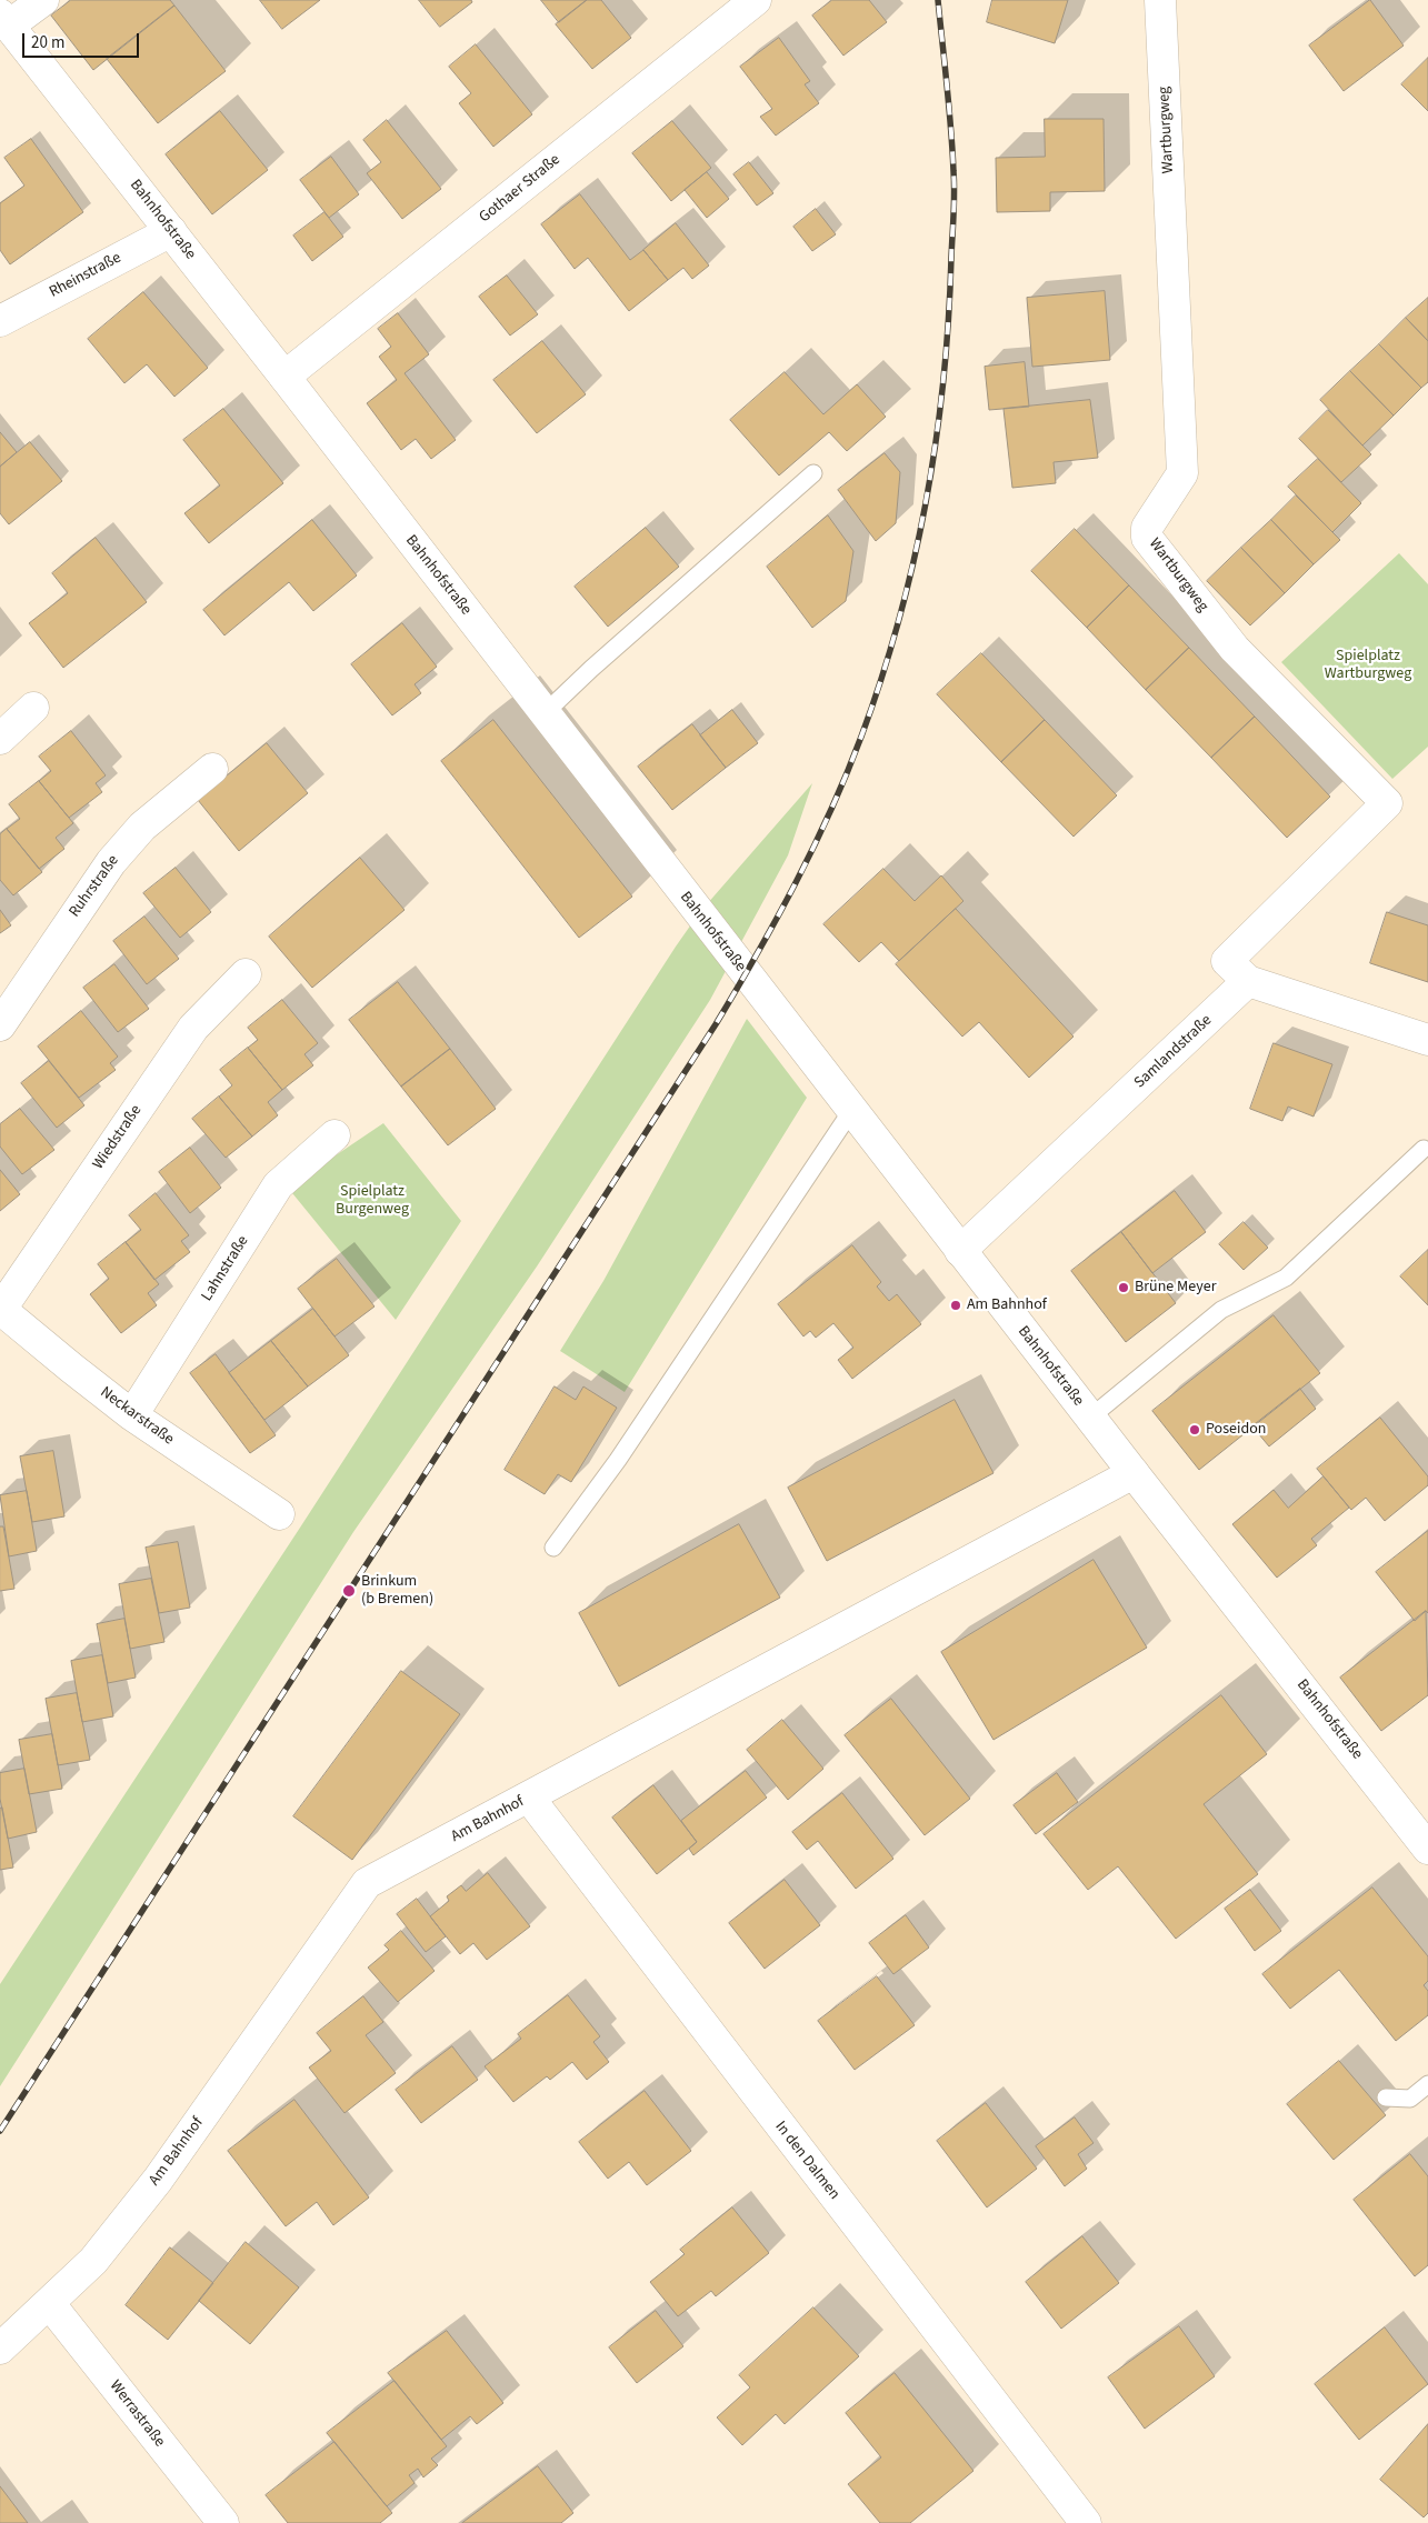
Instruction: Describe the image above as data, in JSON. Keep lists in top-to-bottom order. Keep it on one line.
{"streets":{"street":["Wartburgweg","Gothaer Straße","Bahnhofstraße","Rheinstraße","Ruhrstraße","Samlandstraße","Wiedstraße","Lahnstraße","Neckarstraße","Am Bahnhof","In den Dalmen","Werrastraße"]},"crossings":[["Wartburgweg","Samlandstraße"],["Gothaer Straße","Bahnhofstraße"],["Bahnhofstraße","Rheinstraße"],["Bahnhofstraße","Samlandstraße"],["Bahnhofstraße","Am Bahnhof"],["Wiedstraße","Neckarstraße"],["Lahnstraße","Neckarstraße"],["Am Bahnhof","In den Dalmen"],["Am Bahnhof","Werrastraße"]],"parks":["Spielplatz Wartburgweg","Spielplatz Burgenweg"],"places":["Brüne Meyer","Am Bahnhof","Poseidon","Brinkum (b Bremen)"],"scale_bar":"20 m"}
